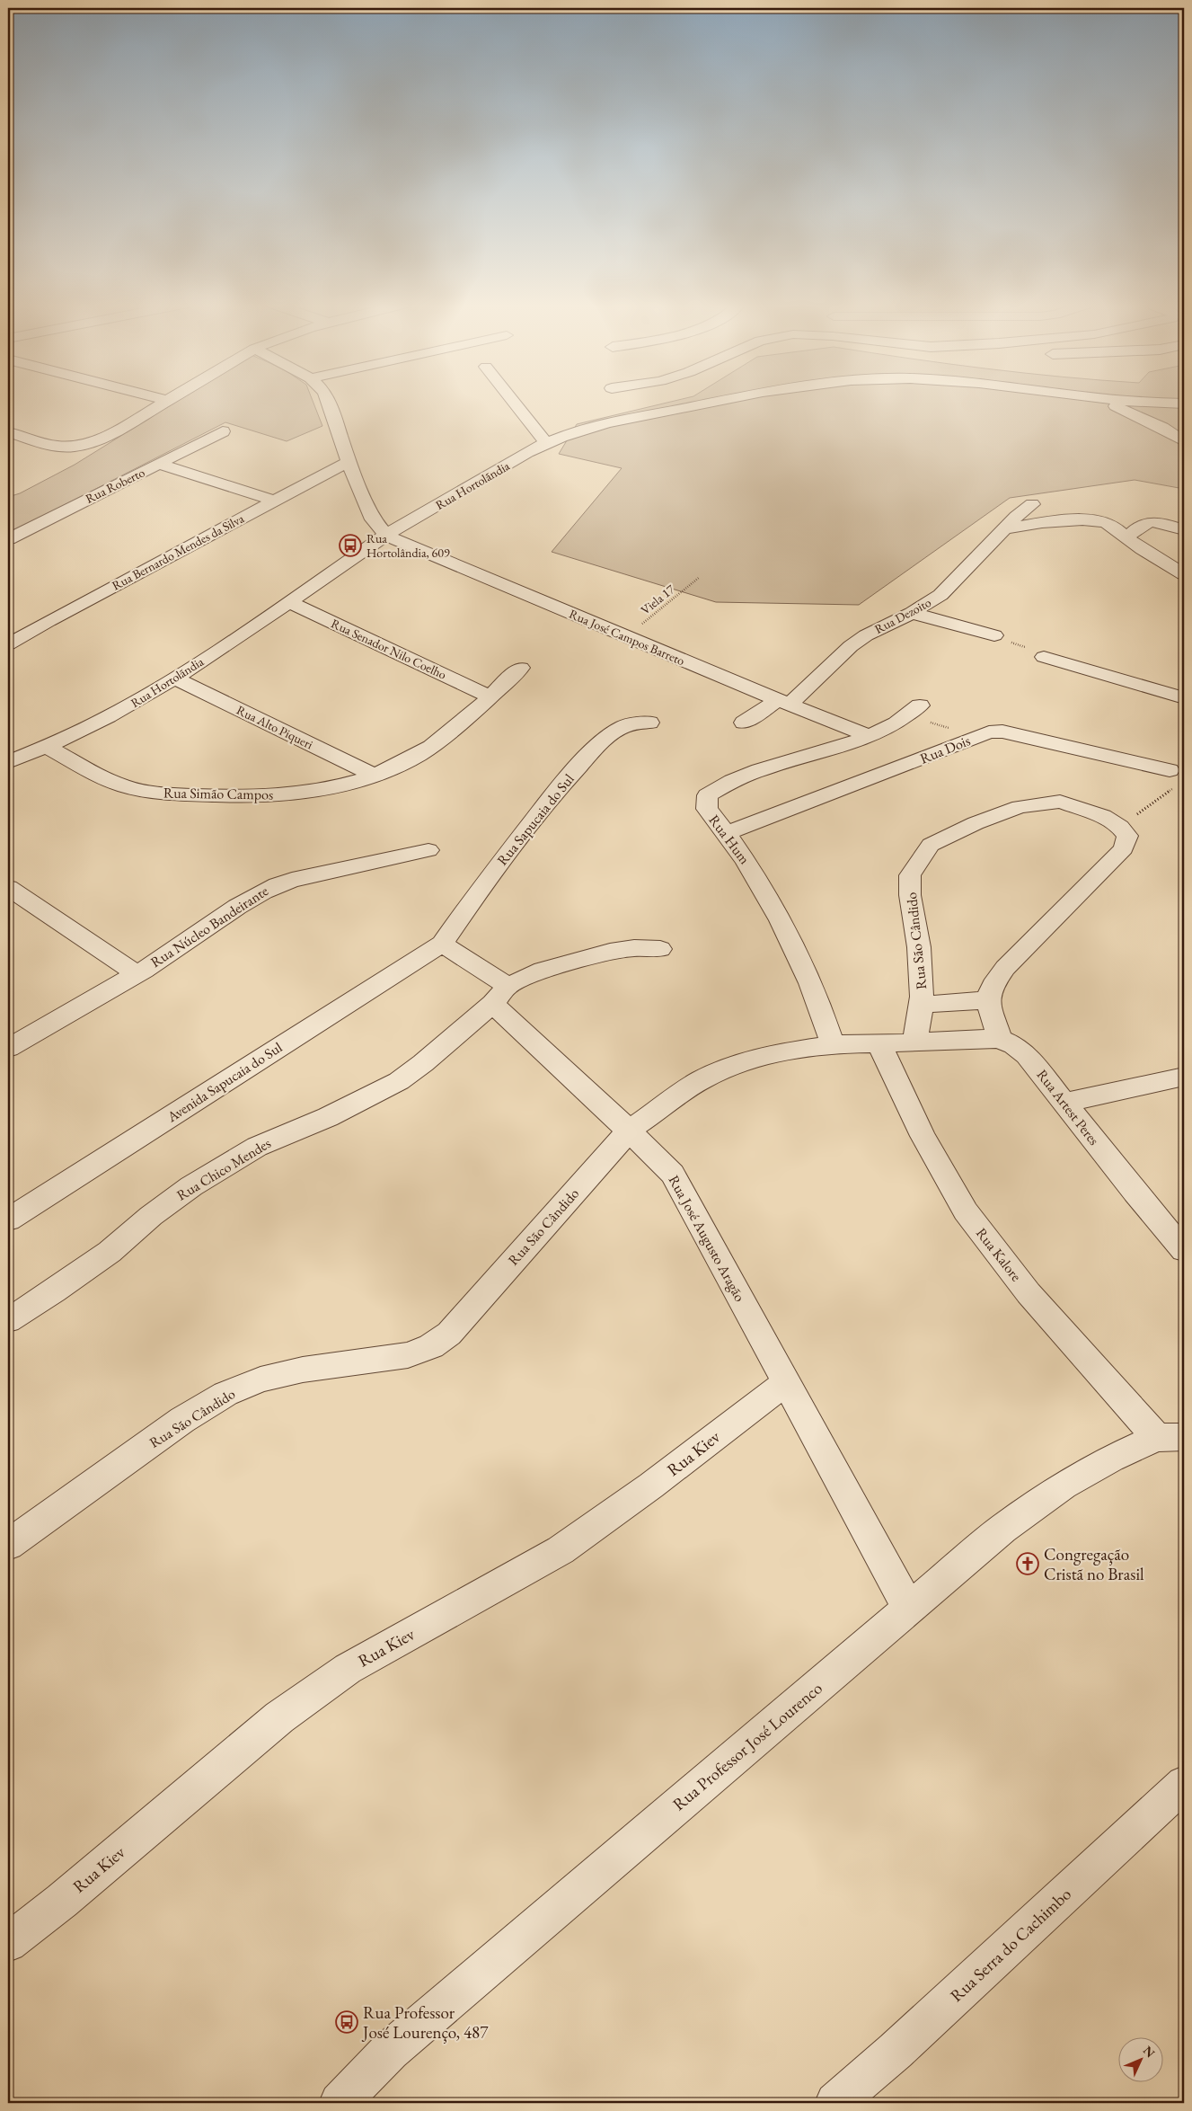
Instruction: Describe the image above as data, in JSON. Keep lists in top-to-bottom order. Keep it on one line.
{"streets":{"street":["Rua Roberto","Rua Hortolãndia","Rua Bernardo Mendes da Silva","Rua Dezoito","Rua José Campos Barreto","Rua Senador Nilo Coelho","Rua Alto Piqueri","Rua Dois","Rua Simão Campos","Rua Sapucaia do Sul","Rua Hum","Rua Núcleo Bandeirante","Rua São Cândido","Avenida Sapucaia do Sul","Rua Artest Peres","Rua Chico Mendes","Rua José Augusto Aragão","Rua Kalore","Rua Kiev","Rua Professor José Lourenco","Rua Serra do Cachimbo"],"path":["Viela 17"]},"crossings":[["Rua Hortolãndia","Rua José Campos Barreto"],["Rua Hortolãndia","Rua Senador Nilo Coelho"],["Rua Hortolãndia","Rua Alto Piqueri"],["Rua Hortolãndia","Rua Simão Campos"],["Viela 17","Rua José Campos Barreto"],["Rua Dezoito","Rua José Campos Barreto"],["Rua José Campos Barreto","Rua Hum"],["Rua Senador Nilo Coelho","Rua Simão Campos"],["Rua Alto Piqueri","Rua Simão Campos"],["Rua Dois","Rua Hum"],["Rua Sapucaia do Sul","Avenida Sapucaia do Sul"],["Rua Sapucaia do Sul","Rua José Augusto Aragão"],["Rua Hum","Rua São Cândido"],["Rua São Cândido","Rua Artest Peres"],["Rua São Cândido","Rua José Augusto Aragão"],["Rua São Cândido","Rua Kalore"],["Avenida Sapucaia do Sul","Rua José Augusto Aragão"],["Rua Chico Mendes","Rua José Augusto Aragão"],["Rua José Augusto Aragão","Rua Kiev"],["Rua José Augusto Aragão","Rua Professor José Lourenco"],["Rua Kalore","Rua Professor José Lourenco"]],"places":{"bus stop":["Rua Hortolândia, 609","Rua Professor José Lourenço, 487"],"church":["Congregação Cristã no Brasil"]},"north":"top right"}
